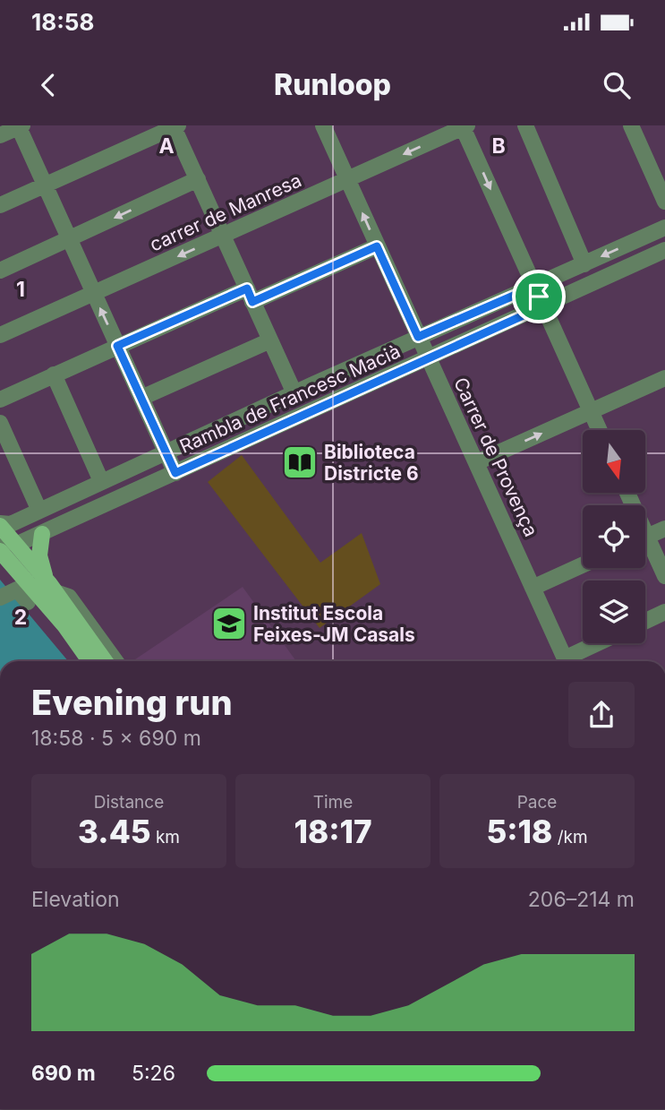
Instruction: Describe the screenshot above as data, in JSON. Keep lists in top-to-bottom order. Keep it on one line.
{"streets":{"street":["carrer de Manresa","Rambla de Francesc Macià","Carrer de Provença"]},"crossings":[["carrer de Manresa","Carrer de Provença"],["Rambla de Francesc Macià","Carrer de Provença"]],"places":{"library":["Biblioteca Districte 6"],"school or university":["Institut Escola Feixes-JM Casals"]},"north":"bottom","page":{"status":"18:58","header":"Runloop","heading":["Evening run","18:58 · 5 × 690 m"],"stats":[["Distance","3.45 km"],["Time","18:17"],["Pace","5:18 /km"]],"chart":["Elevation","206–214 m"],"list":[{"name":"690 m","note":"5:26"}]},"grid":{"columns":["A","B"],"rows":["1","2"]}}
